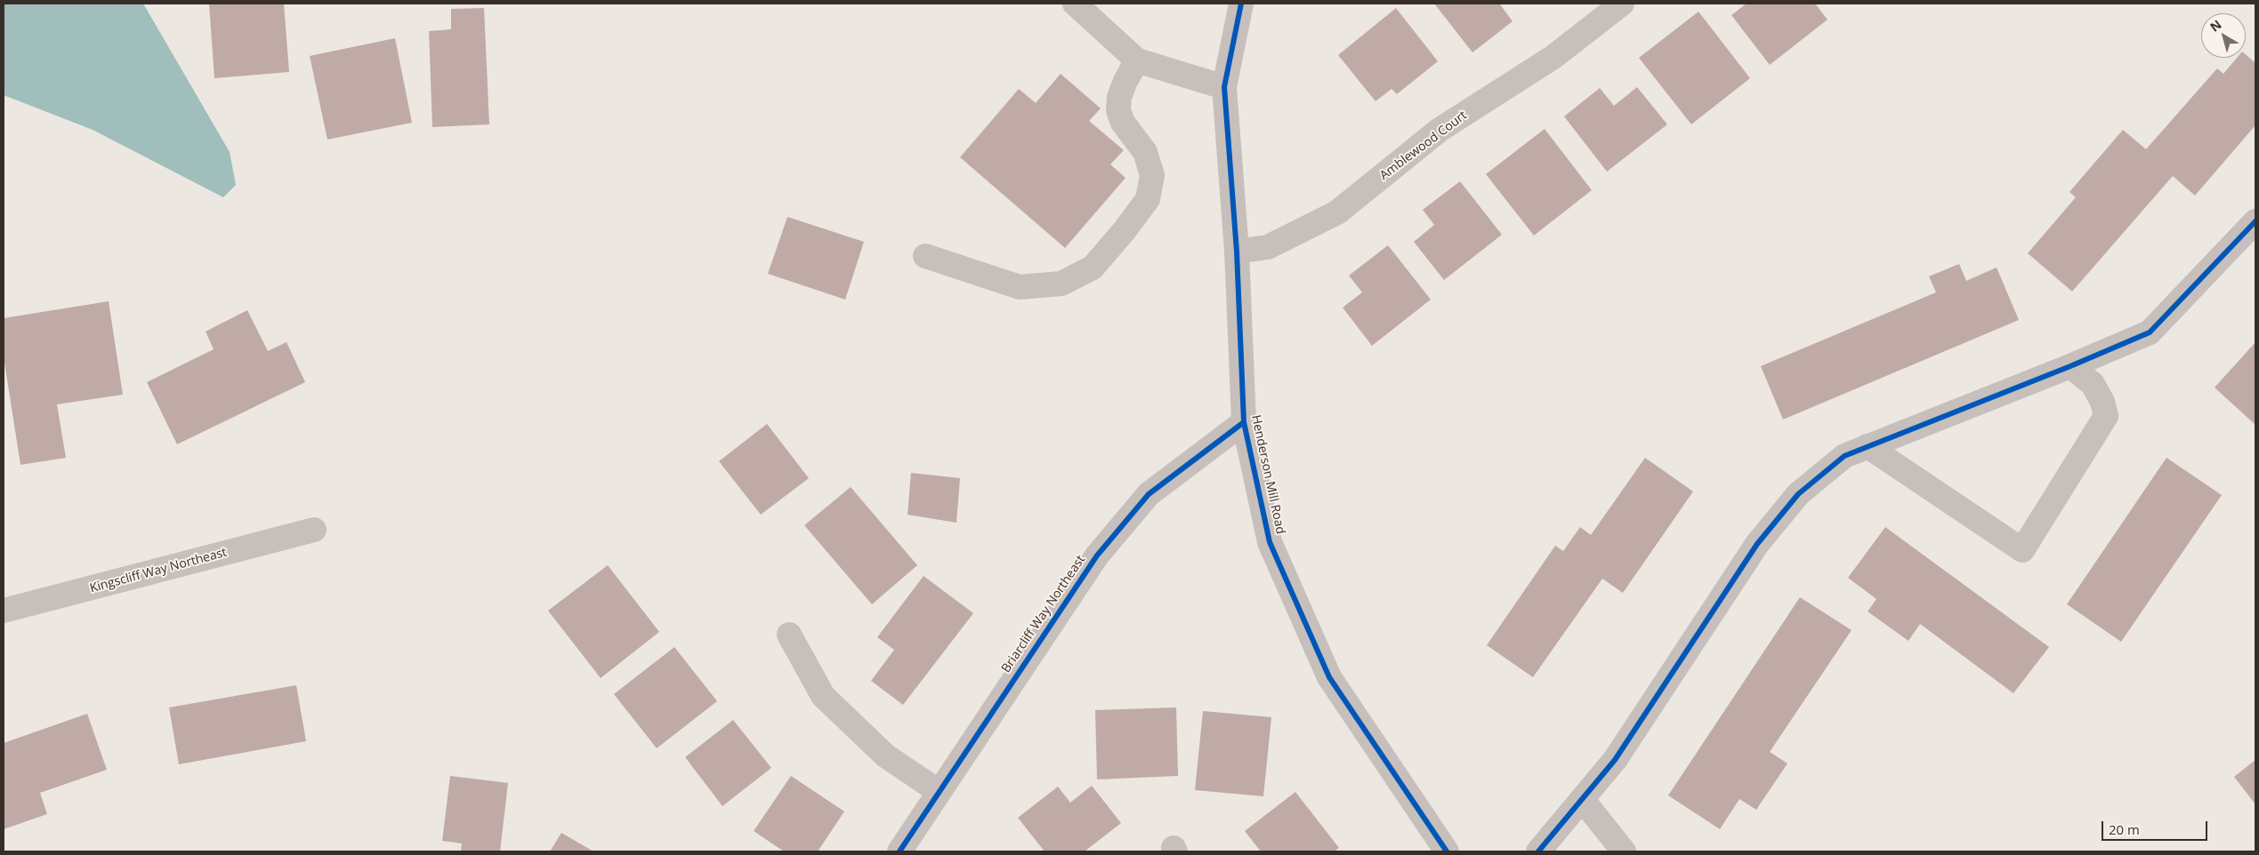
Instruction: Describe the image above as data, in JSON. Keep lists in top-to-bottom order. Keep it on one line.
{"streets":{"street":["Amblewood Court","Henderson Mill Road","Kingscliff Way Northeast","Briarcliff Way Northeast"]},"crossings":[["Amblewood Court","Henderson Mill Road"],["Henderson Mill Road","Briarcliff Way Northeast"]],"scale_bar":"20 m","north":"top left"}
